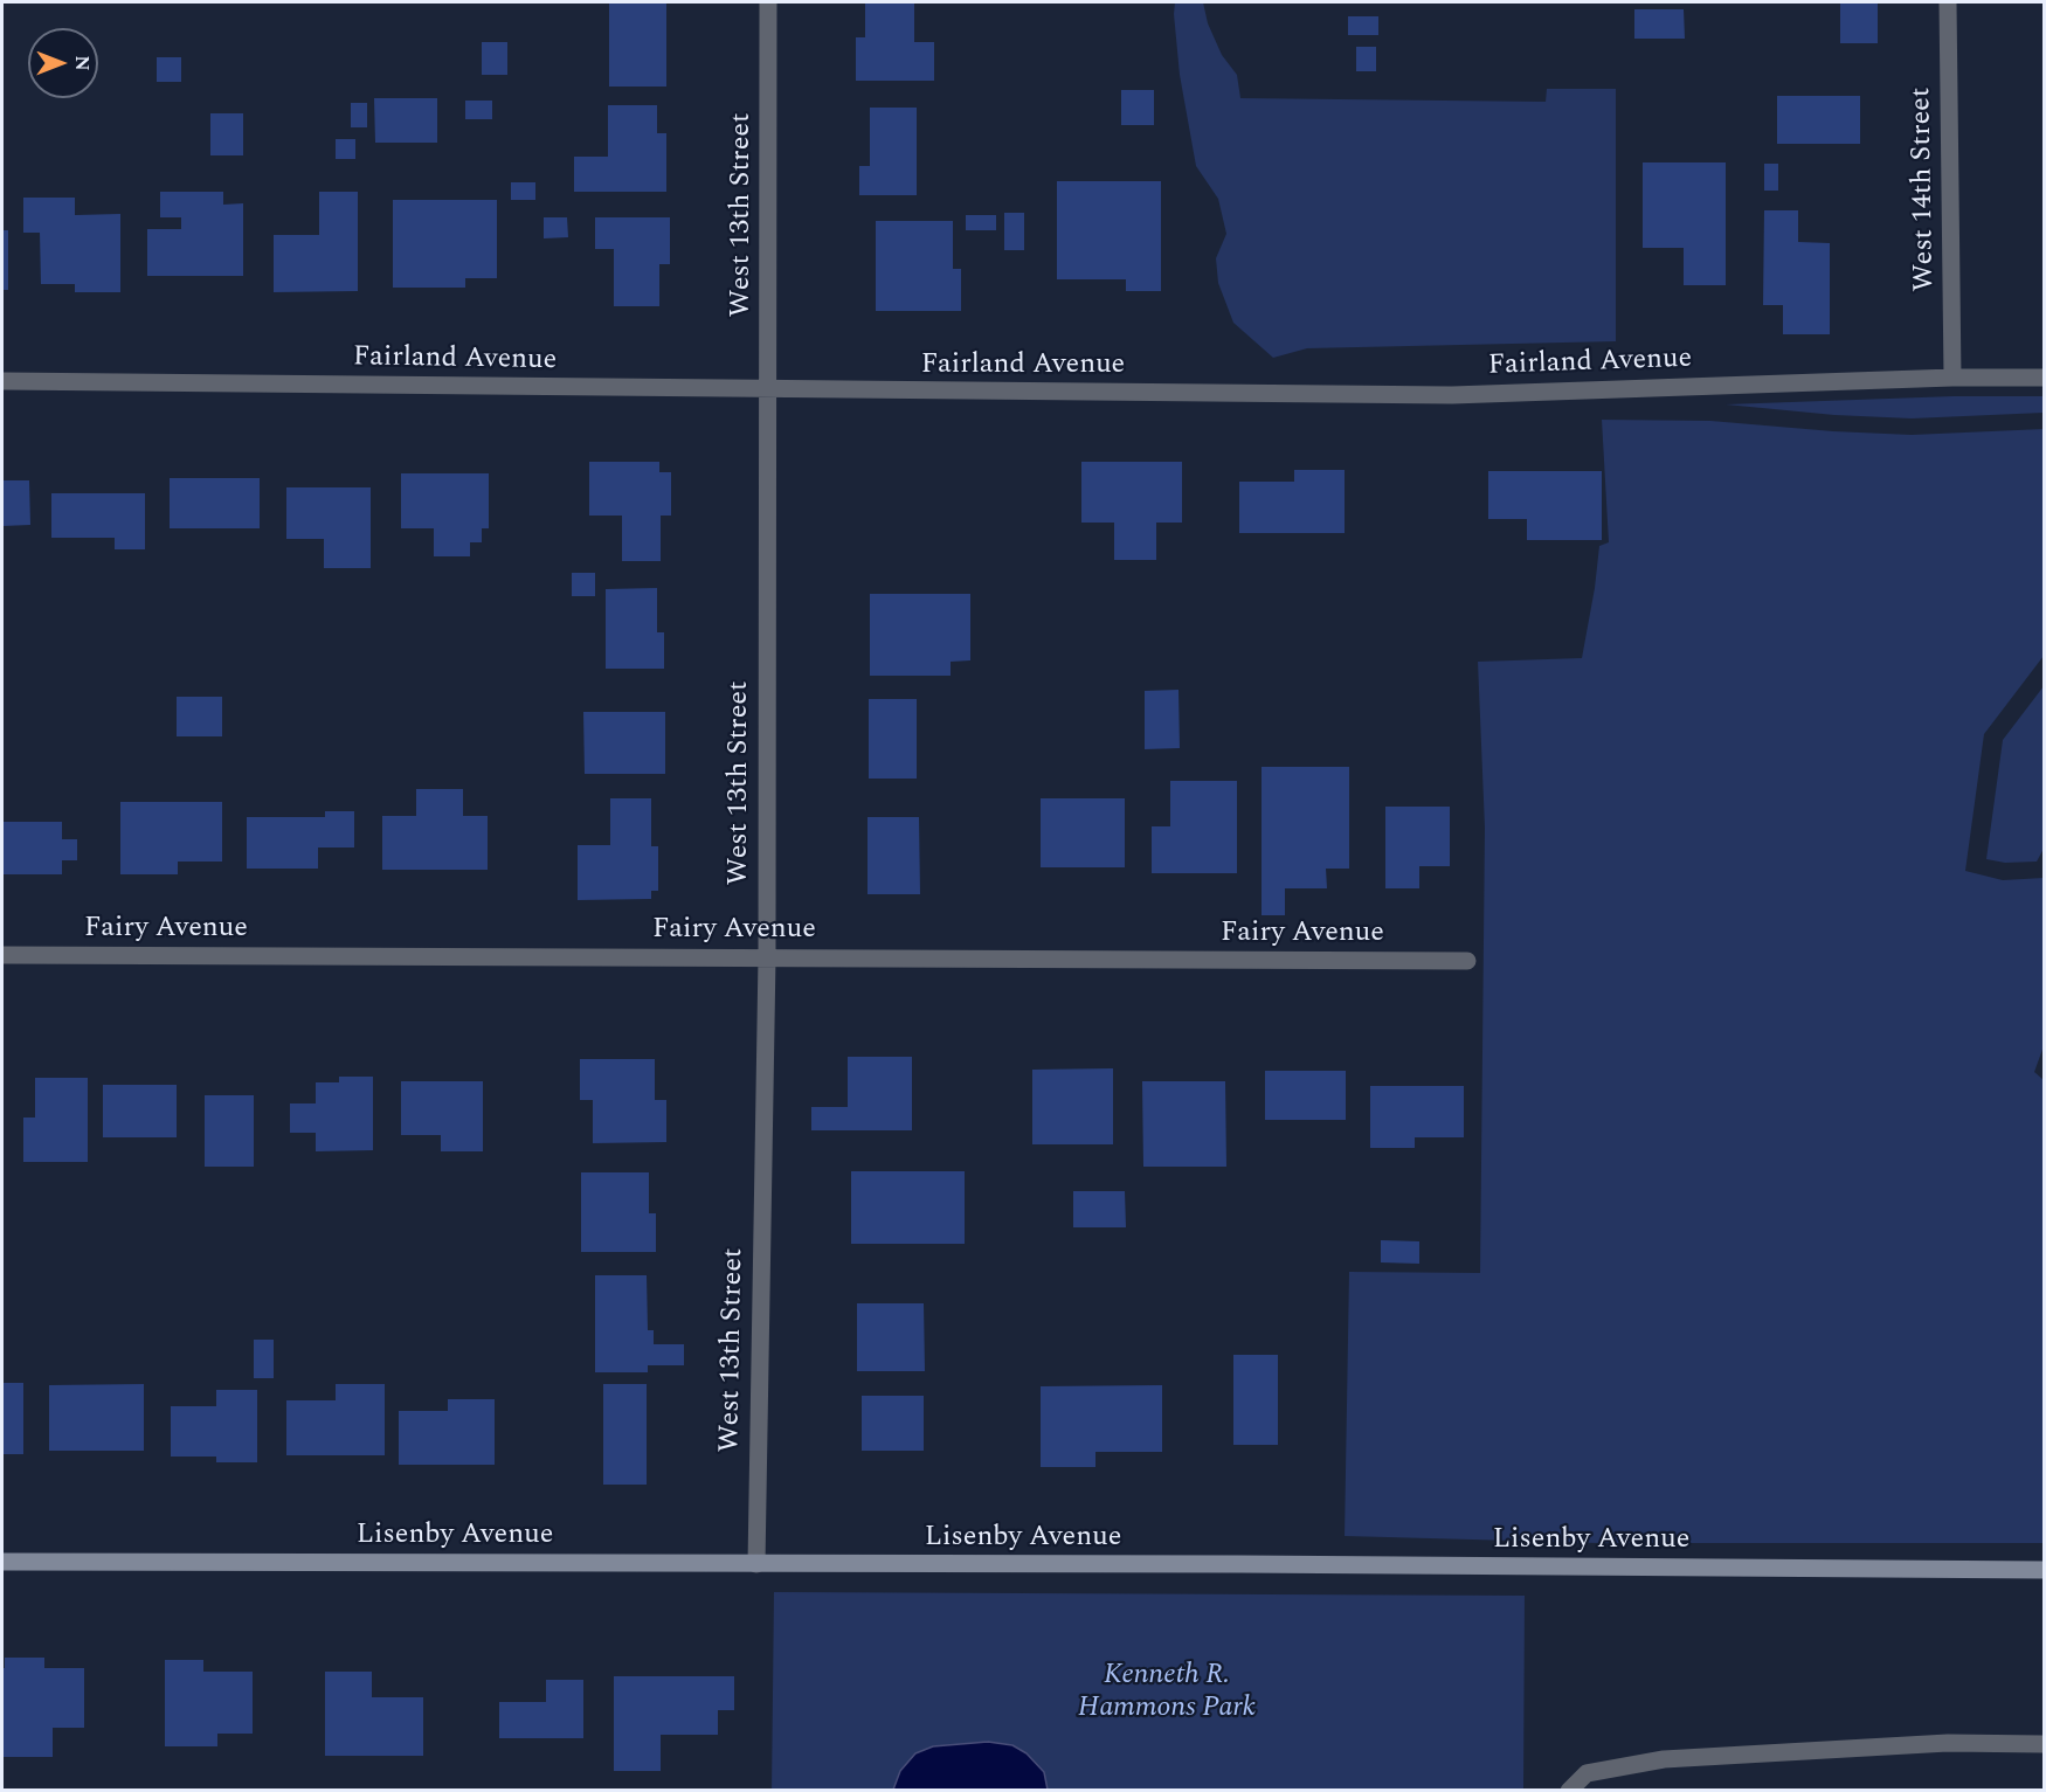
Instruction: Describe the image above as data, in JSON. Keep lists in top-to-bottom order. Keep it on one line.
{"streets":{"main road":["Lisenby Avenue"],"street":["West 14th Street","West 13th Street","Fairland Avenue","Fairy Avenue"]},"crossings":[["West 14th Street","Fairland Avenue"],["West 13th Street","Fairland Avenue"],["West 13th Street","Fairy Avenue"],["West 13th Street","Lisenby Avenue"]],"parks":["Kenneth R. Hammons Park"],"north":"right"}
